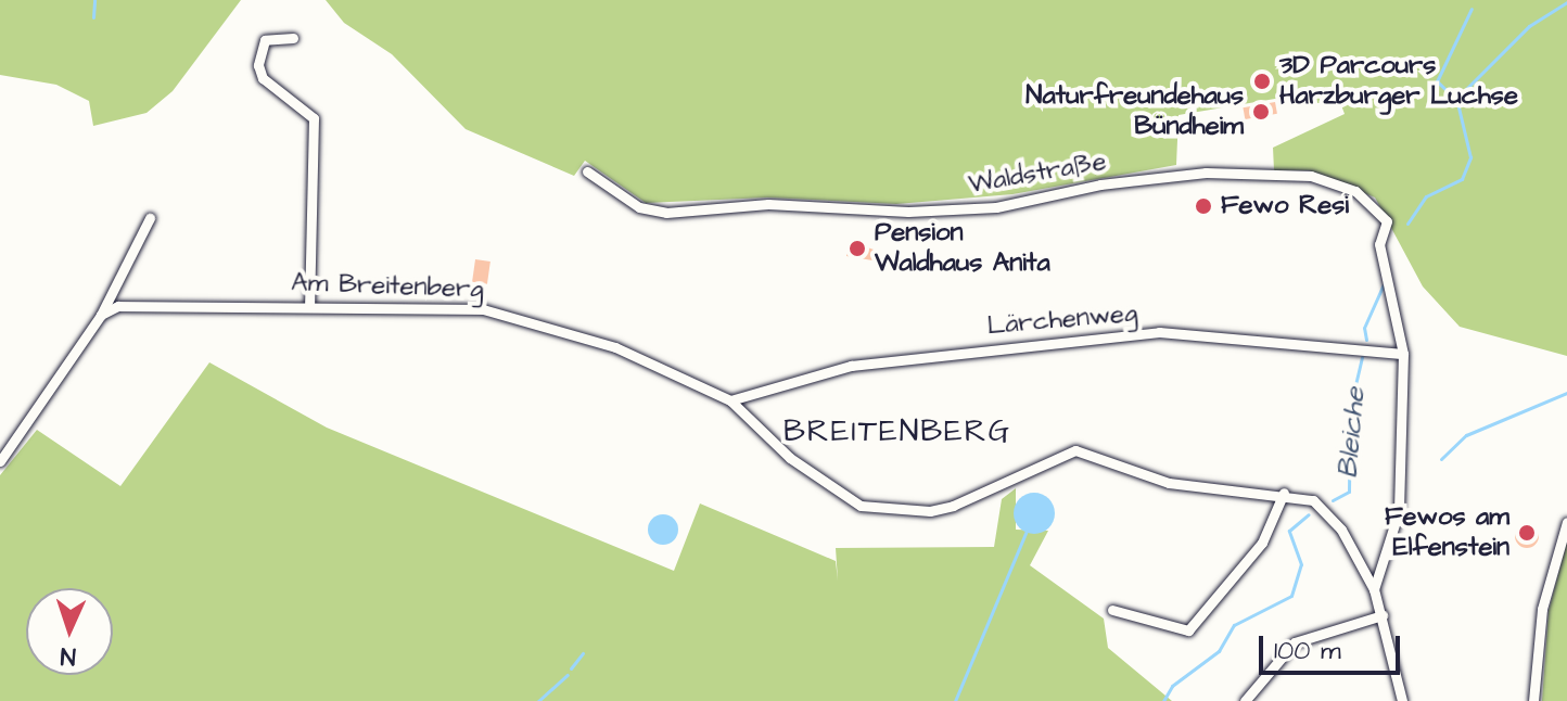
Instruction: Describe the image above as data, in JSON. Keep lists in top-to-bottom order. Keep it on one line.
{"streets":{"street":["Waldstraße","Am Breitenberg","Lärchenweg"]},"crossings":[["Waldstraße","Lärchenweg"],["Am Breitenberg","Lärchenweg"]],"districts":["BREITENBERG"],"water":["Bleiche"],"places":["3D Parcours Harzburger Luchse","Naturfreundehaus Bündheim","Fewo Resi","Pension Waldhaus Anita","Fewos am Elfenstein"],"scale_bar":"100 m","north":"bottom"}
